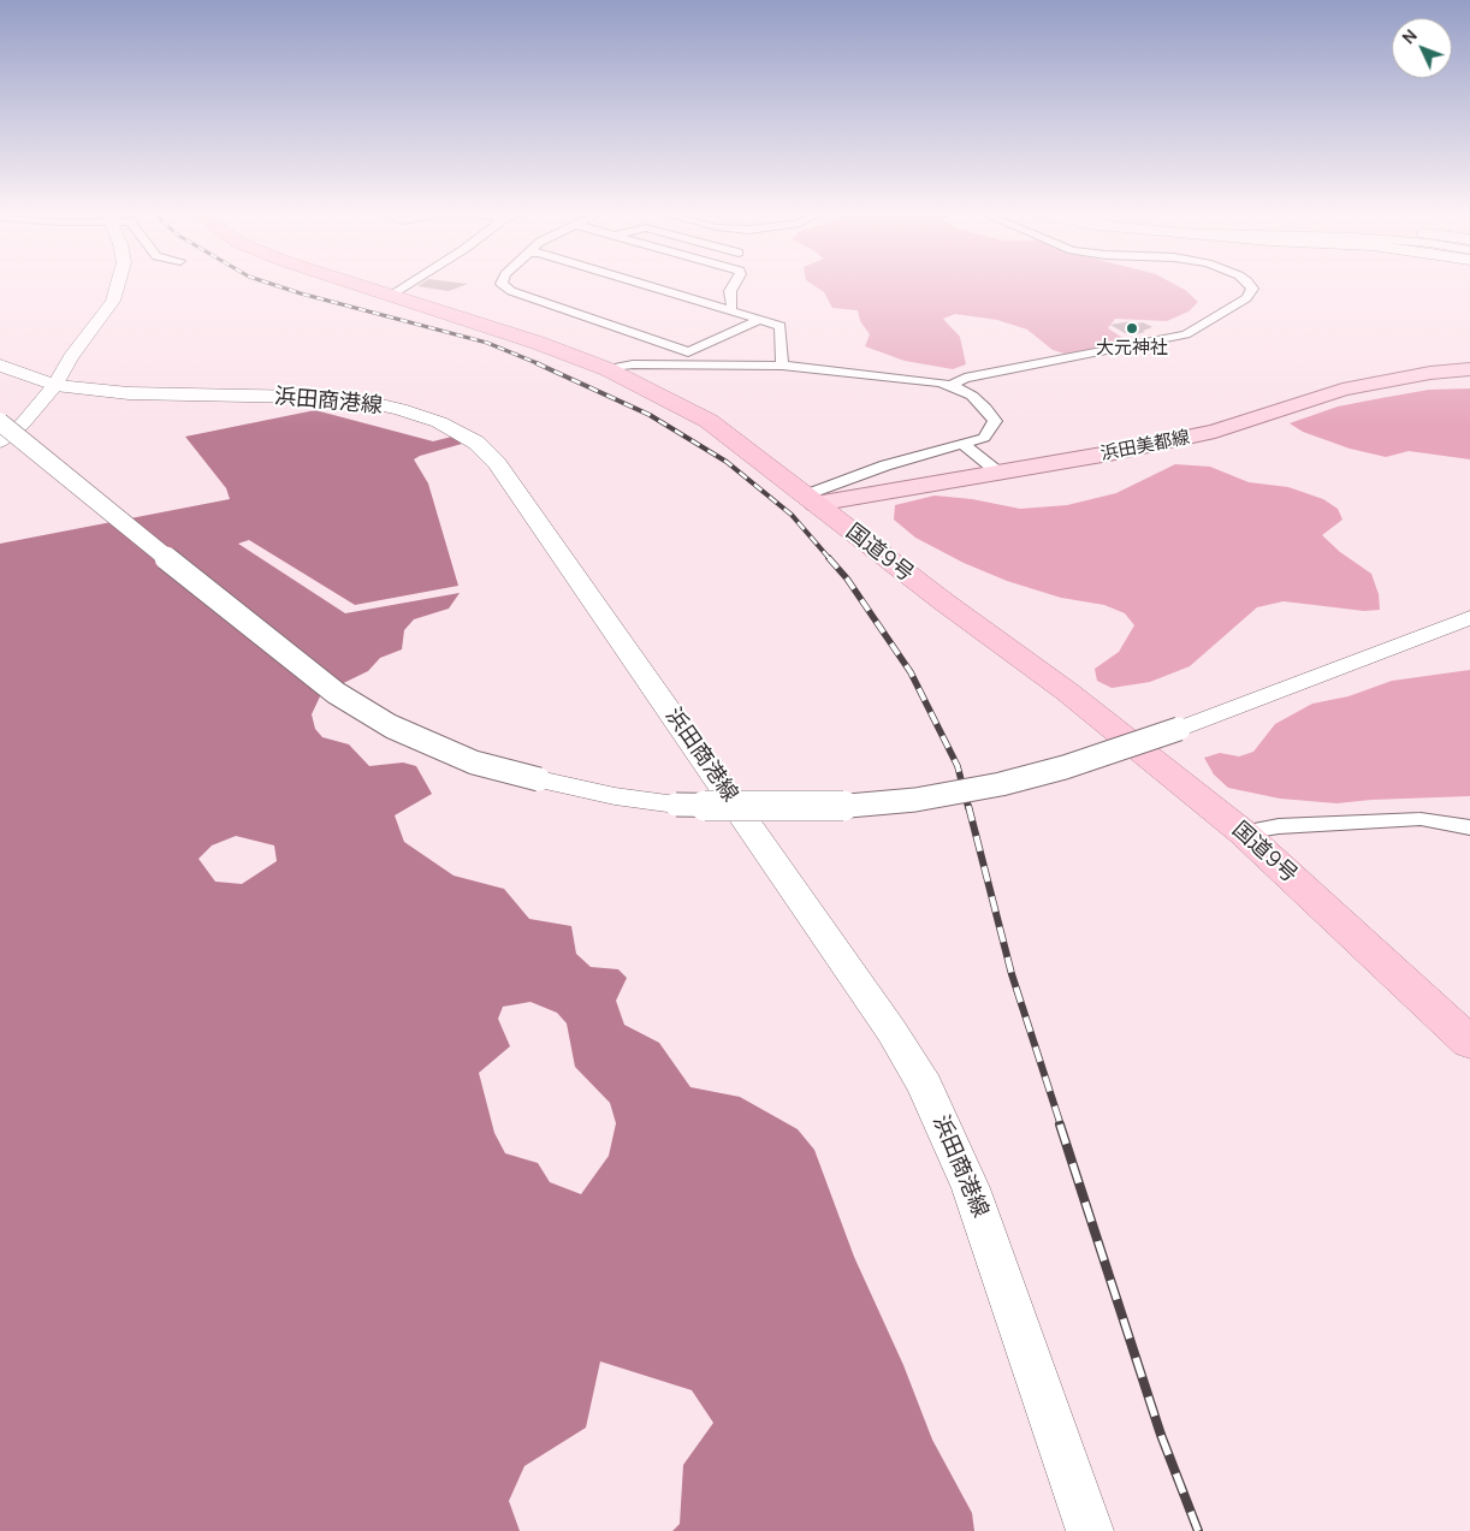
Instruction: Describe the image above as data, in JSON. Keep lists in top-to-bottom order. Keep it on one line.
{"streets":{"highway":["国道9号"],"main road":["浜田商港線","浜田美都線"]},"crossings":[["浜田美都線","国道9号"]],"places":["大元神社"],"north":"top left"}
